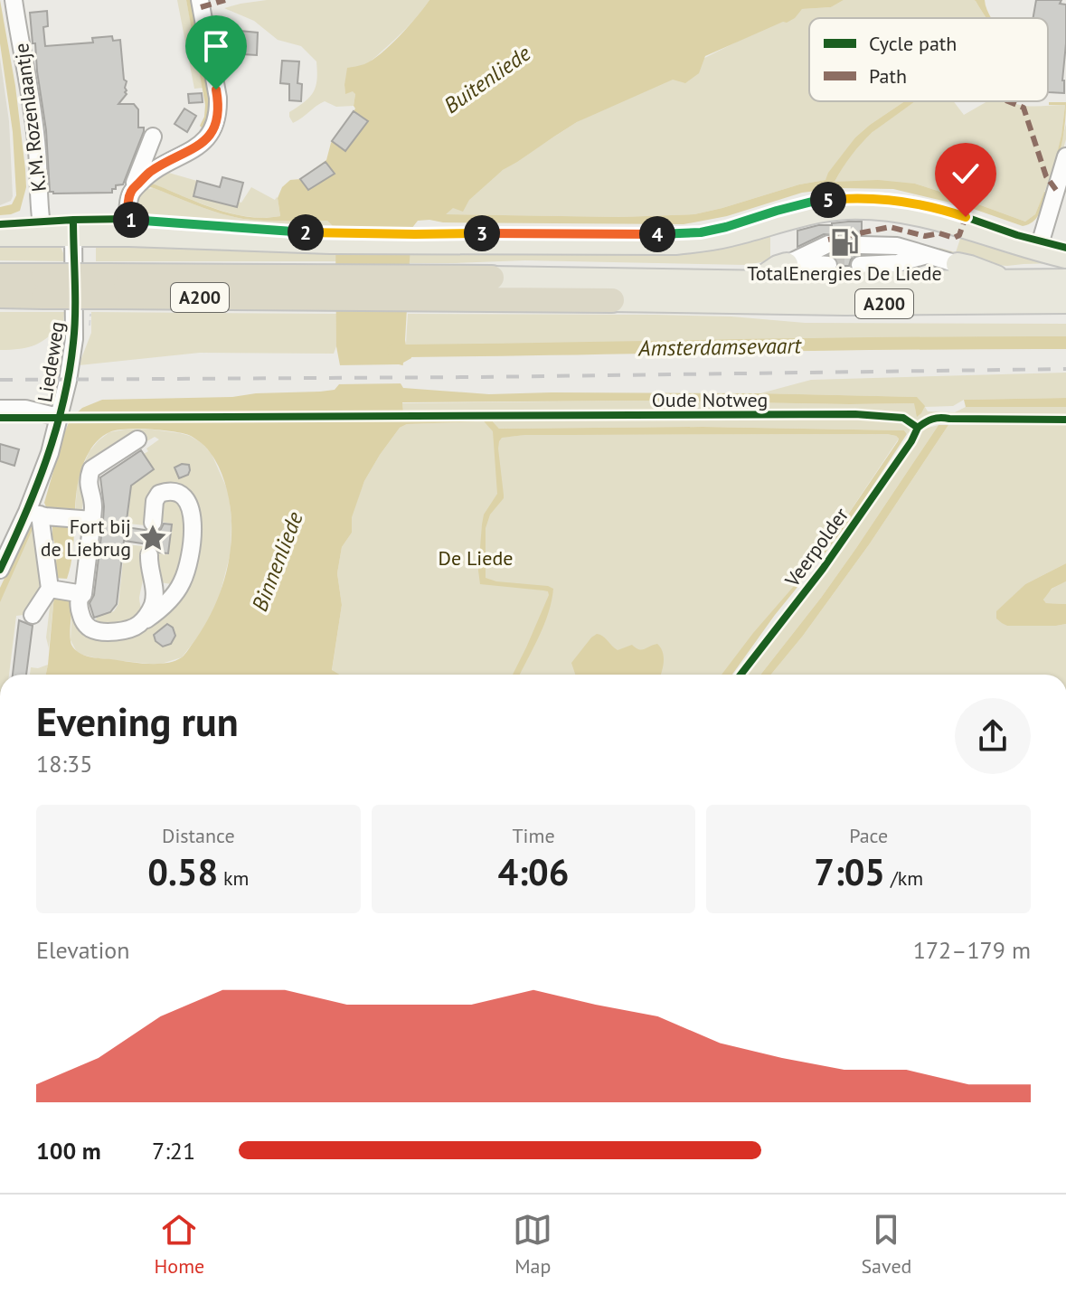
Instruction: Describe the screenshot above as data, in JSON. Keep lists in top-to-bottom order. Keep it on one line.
{"streets":{"highway":["A200"],"street":["K.M. Rozenlaantje","Liedeweg"],"cycle path":["Oude Notweg","Veerpolder"]},"water":["Buitenliede","Amsterdamsevaart","Binnenliede"],"parks":["De Liede"],"places":{"fuel station":["TotalEnergies De Liede"],"place":["Fort bij de Liebrug"]},"legend":["Cycle path","Path"],"page":{"pins":["5","1","2","3","4"],"heading":["Evening run","18:35"],"stats":[["Distance","0.58 km"],["Time","4:06"],["Pace","7:05 /km"]],"chart":["Elevation","172–179 m"],"list":[{"name":"100 m","note":"7:21"}],"tabs":["Home","Map","Saved"]}}
